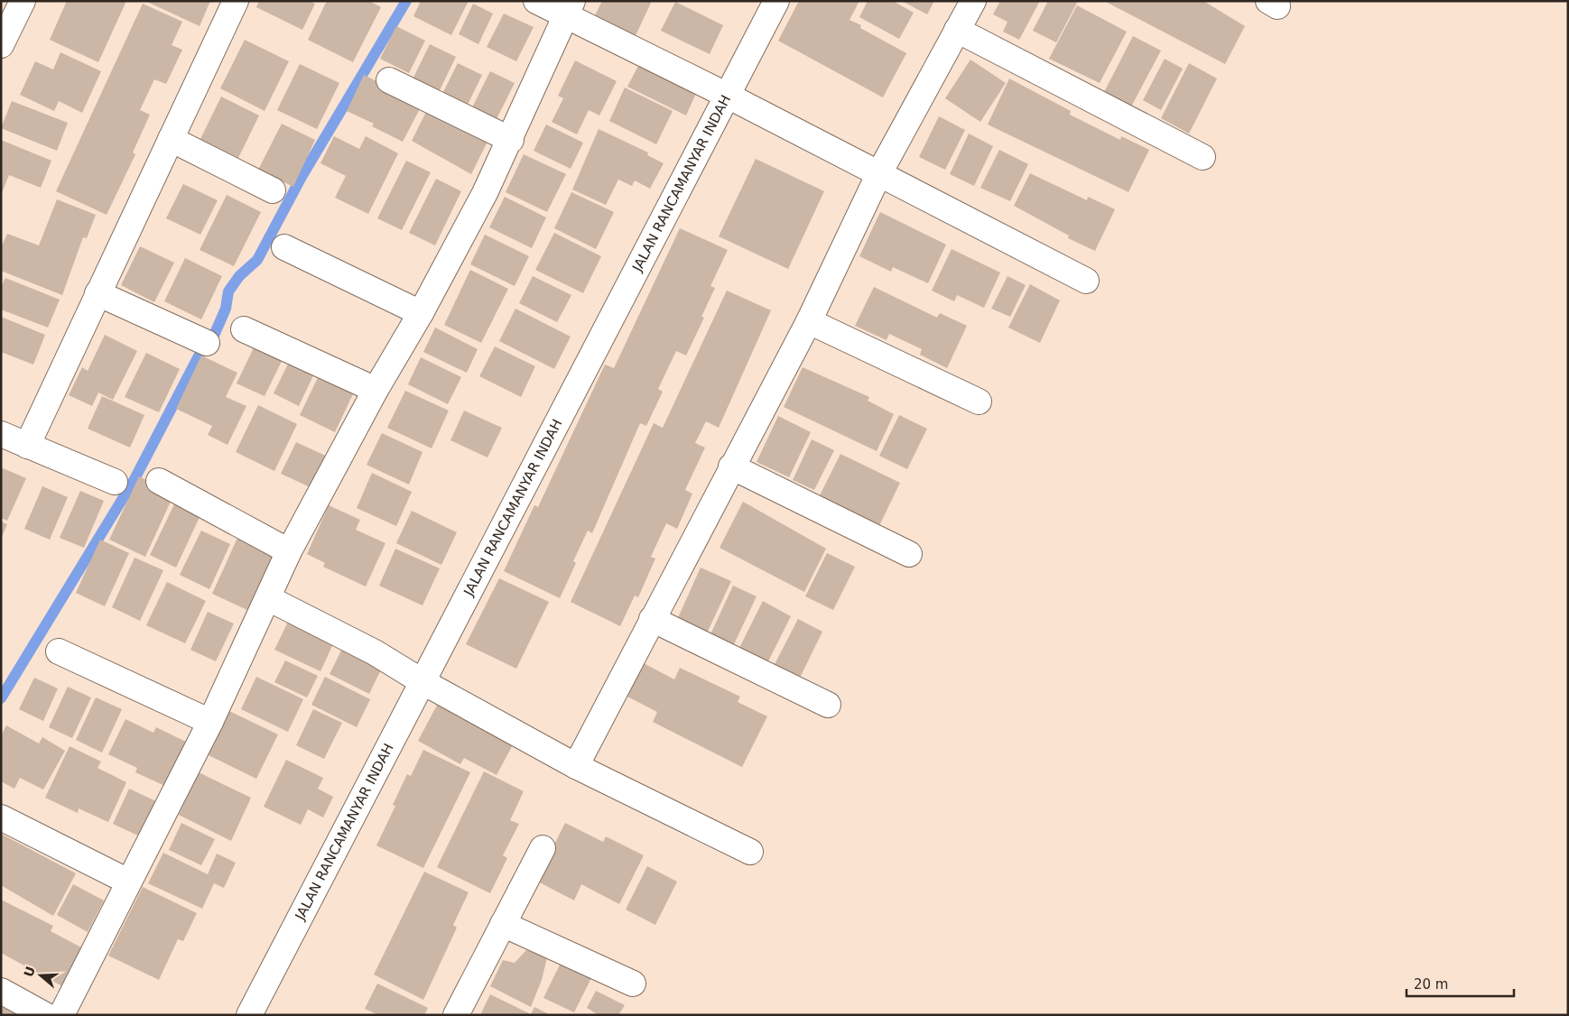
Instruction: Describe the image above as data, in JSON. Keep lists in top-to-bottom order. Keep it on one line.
{"streets":{"street":["JALAN RANCAMANYAR INDAH"]},"scale_bar":"20 m","north":"left"}
